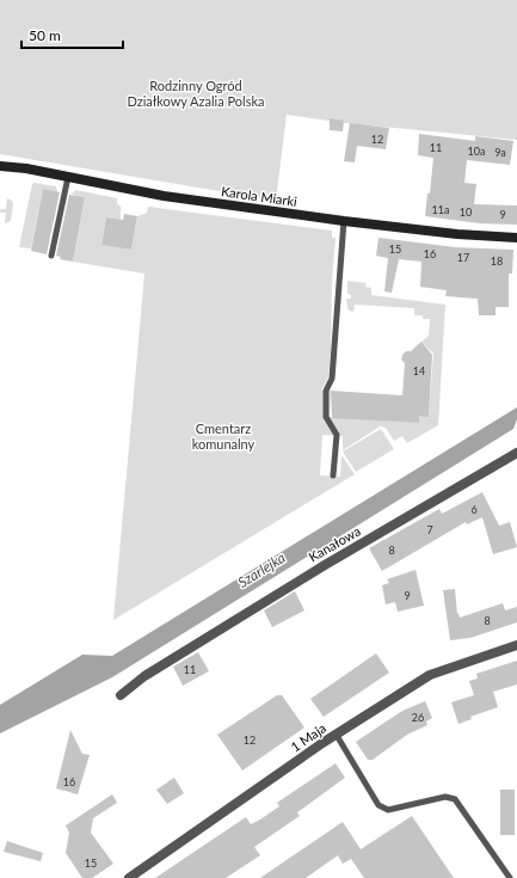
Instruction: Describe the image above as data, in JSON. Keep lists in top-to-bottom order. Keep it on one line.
{"streets":{"street":["Karola Miarki","Kanałowa","1 Maja"]},"water":["Szarlejka"],"parks":["Rodzinny Ogród Działkowy Azalia Polska","Cmentarz komunalny"],"house_numbers":["12","11","10a","9a","11a","10","9","15","16","17","18","14","6","7","8","9","8","11","26","12","16","15"],"scale_bar":"50 m"}
